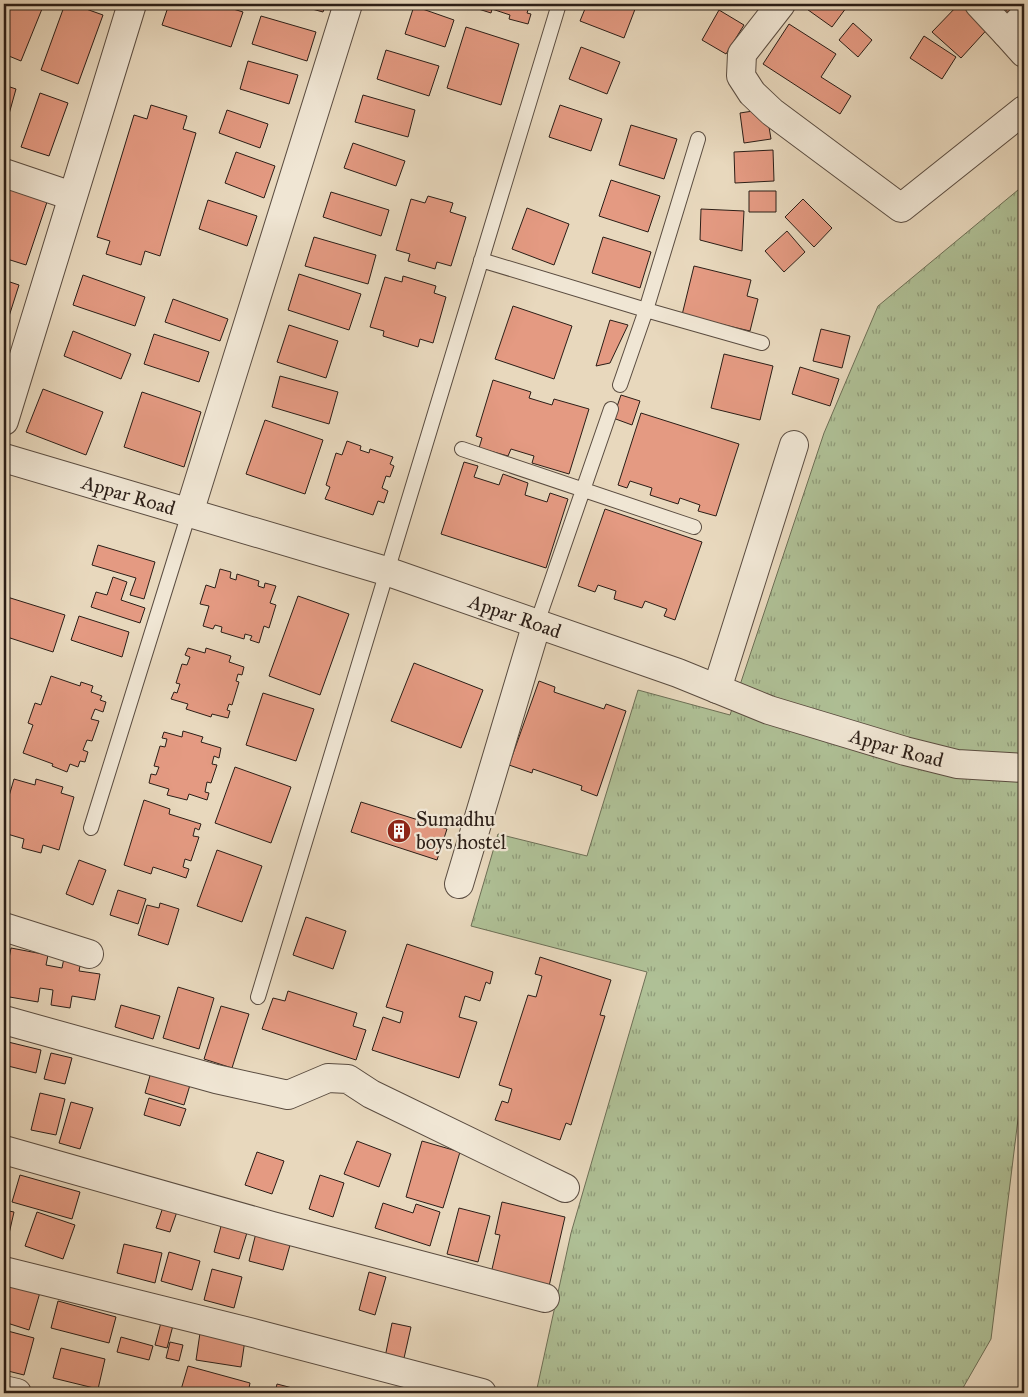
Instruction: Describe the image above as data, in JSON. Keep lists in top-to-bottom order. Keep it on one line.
{"streets":{"street":["Appar Road"]},"places":{"building":["Sumadhu boys hostel"]}}
